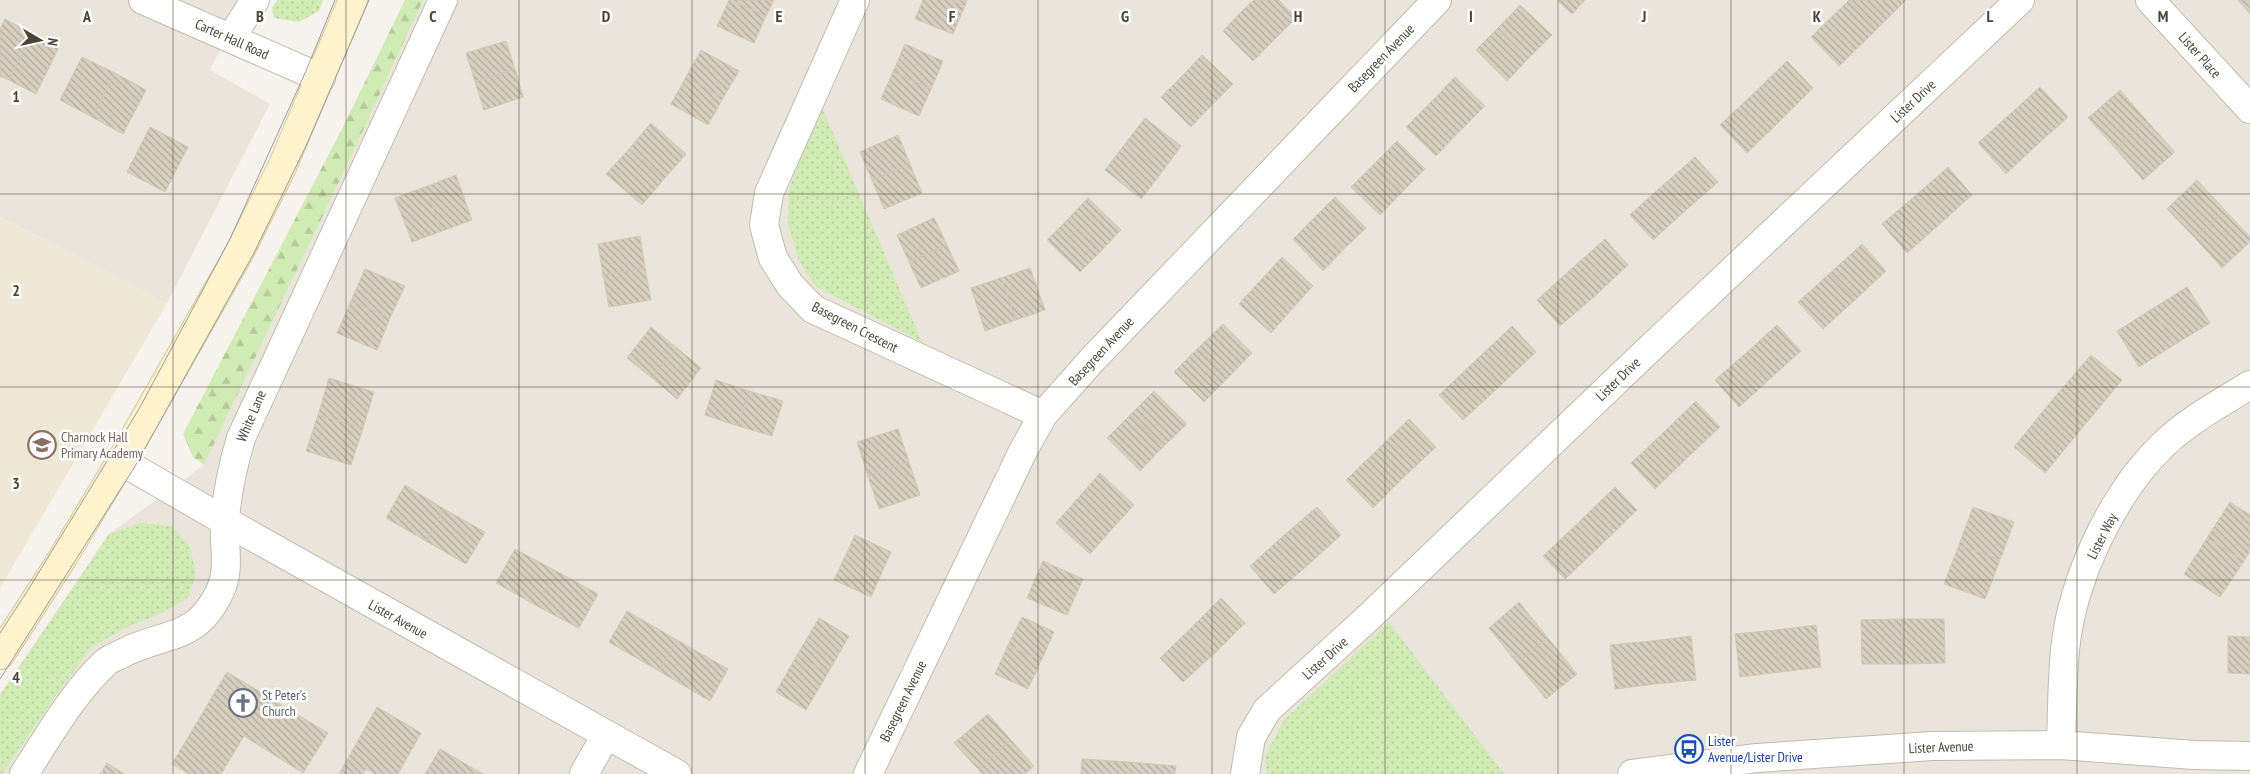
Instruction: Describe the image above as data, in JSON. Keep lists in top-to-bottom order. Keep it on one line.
{"streets":{"street":["Carter Hall Road","Lister Place","Basegreen Avenue","Lister Drive","Basegreen Crescent","White Lane","Lister Way","Lister Avenue"]},"crossings":[["Basegreen Avenue","Basegreen Crescent"],["White Lane","Lister Avenue"],["Lister Way","Lister Avenue"]],"places":{"school or university":["Charnock Hall Primary Academy"],"church":["St Peter’s Church"],"bus stop":["Lister Avenue/Lister Drive"]},"north":"right","grid":{"columns":["A","B","C","D","E","F","G","H","I","J","K","L","M"],"rows":["1","2","3","4"]}}
